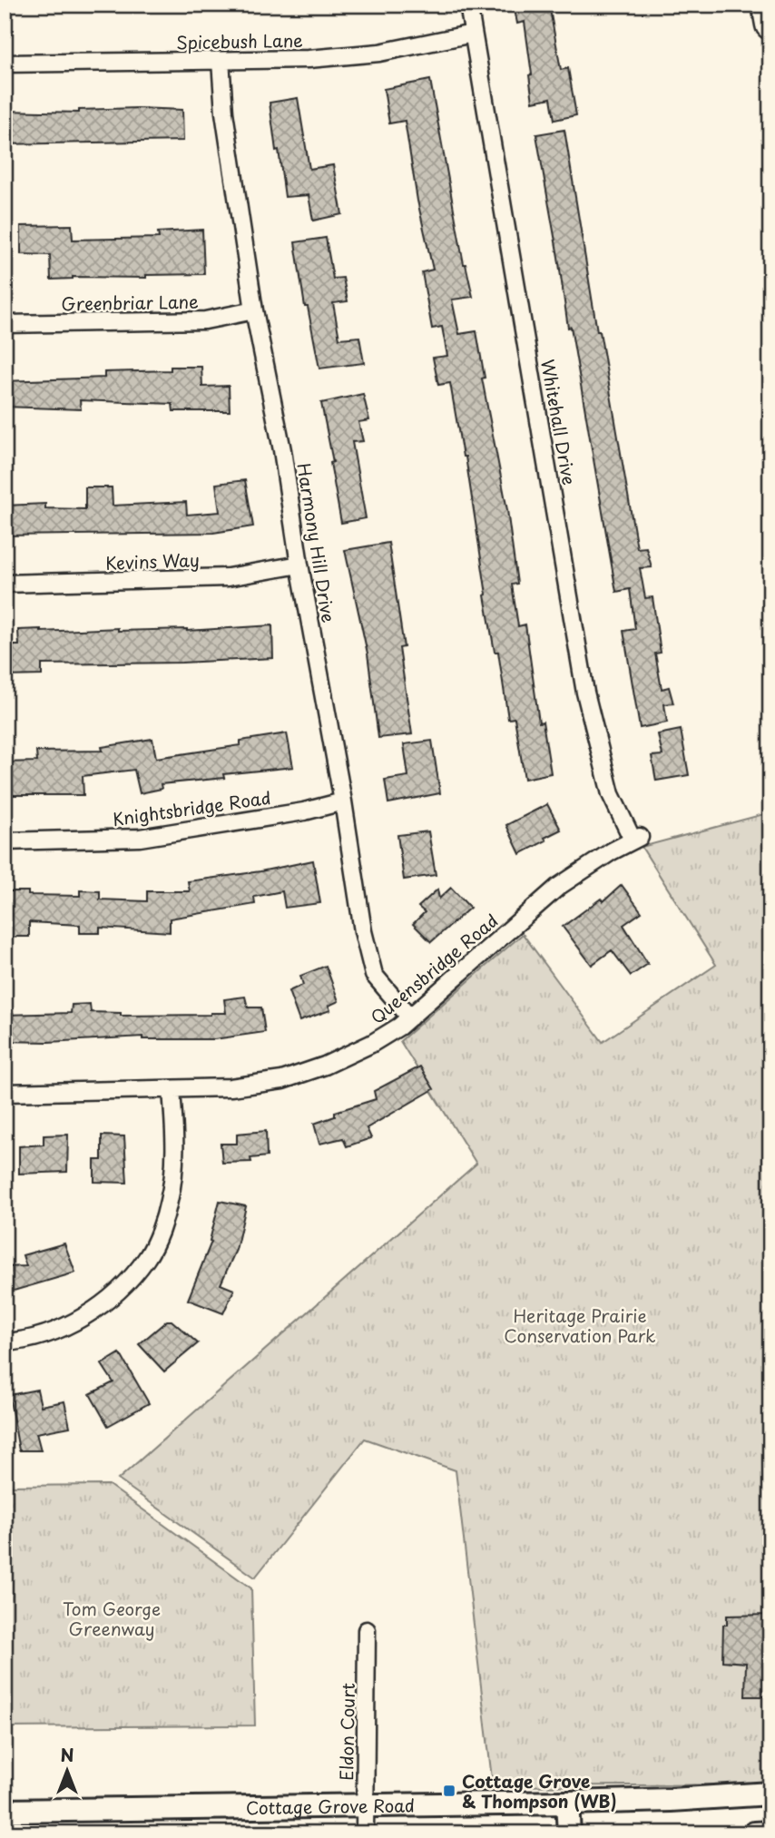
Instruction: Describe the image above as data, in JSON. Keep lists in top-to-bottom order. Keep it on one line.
{"streets":{"main road":["Cottage Grove Road"],"street":["Spicebush Lane","Greenbriar Lane","Whitehall Drive","Harmony Hill Drive","Kevins Way","Knightsbridge Road","Queensbridge Road","Eldon Court"]},"crossings":[["Spicebush Lane","Whitehall Drive"],["Spicebush Lane","Harmony Hill Drive"],["Greenbriar Lane","Harmony Hill Drive"],["Whitehall Drive","Queensbridge Road"],["Harmony Hill Drive","Kevins Way"],["Harmony Hill Drive","Knightsbridge Road"],["Harmony Hill Drive","Queensbridge Road"],["Eldon Court","Cottage Grove Road"]],"parks":["Heritage Prairie Conservation Park","Tom George Greenway"],"places":{"transit":["Cottage Grove & Thompson (WB)"]},"north":"top"}
